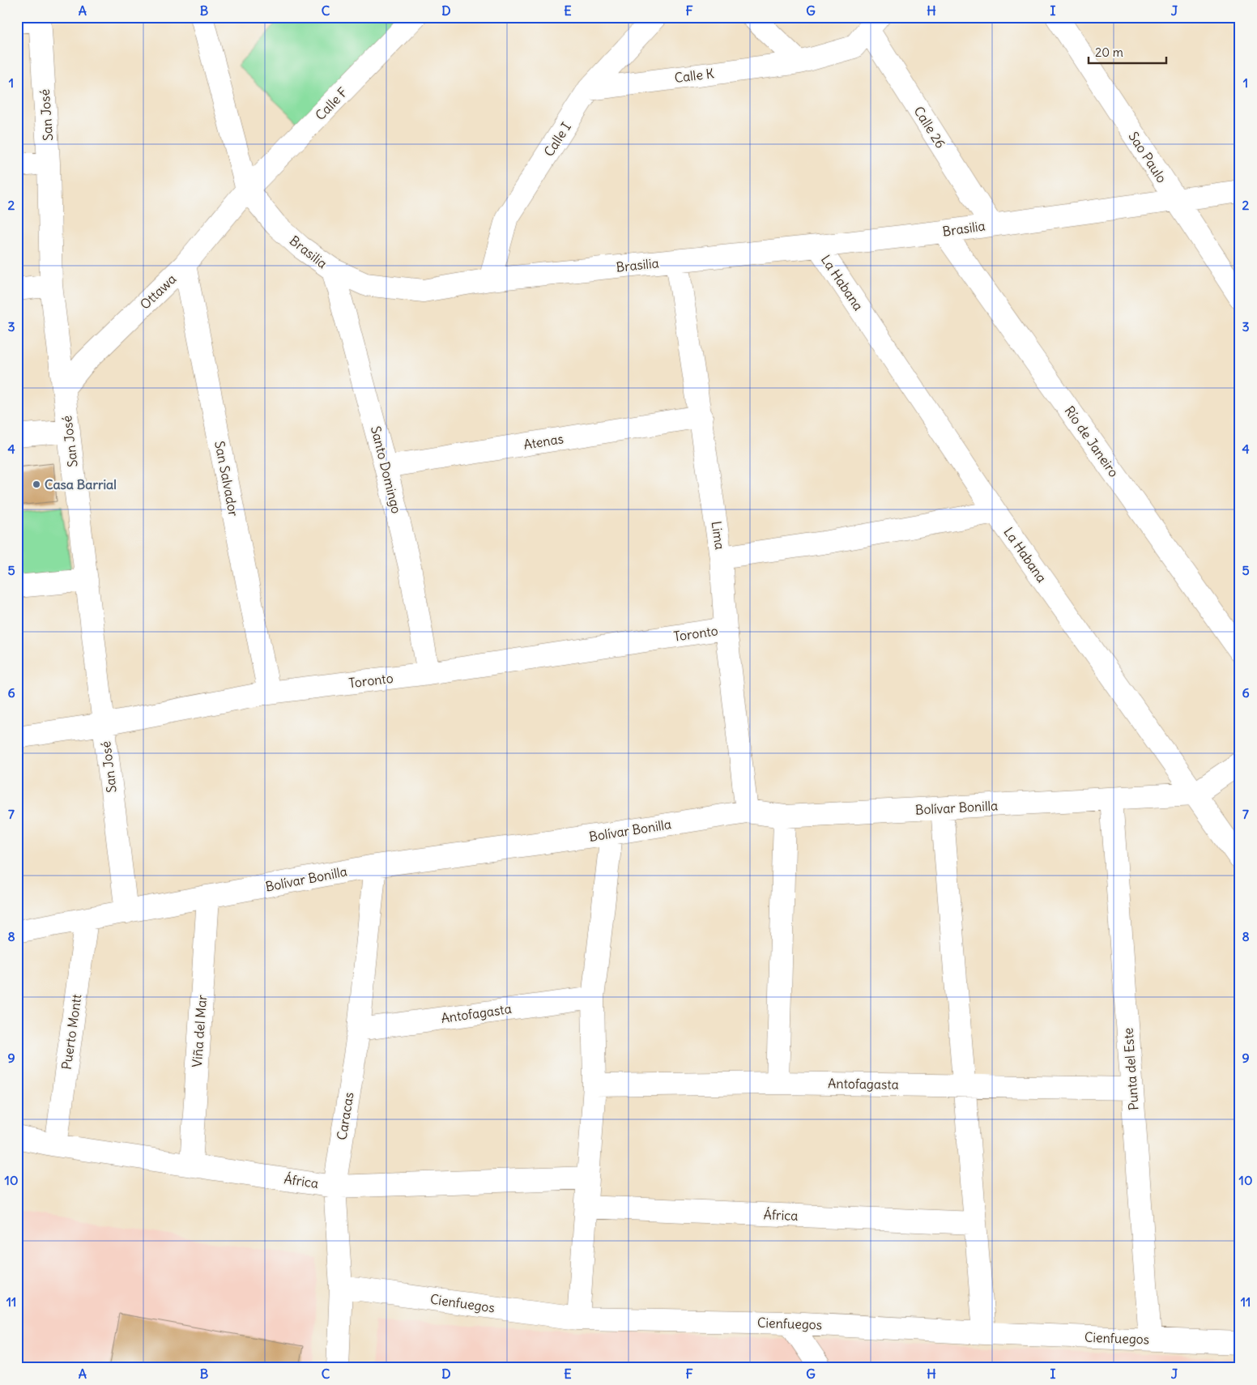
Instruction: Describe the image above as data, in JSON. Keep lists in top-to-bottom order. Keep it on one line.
{"streets":{"street":["Calle K","Calle F","San José","Calle 26","Calle I","Sao Paulo","Brasilia","La Habana","Ottawa","Atenas","Río de Janeiro","Santo Domingo","San Salvador","Lima","Toronto","Bolívar Bonilla","Antofagasta","Viña del Mar","Puerto Montt","Punta del Este","Caracas","África","Cienfuegos"]},"crossings":[["Calle K","Calle 26"],["Calle K","Calle I"],["Calle F","Brasilia"],["Calle F","Ottawa"],["San José","Ottawa"],["San José","Toronto"],["San José","Bolívar Bonilla"],["Calle 26","Brasilia"],["Calle I","Brasilia"],["Sao Paulo","Brasilia"],["Brasilia","La Habana"],["Brasilia","Ottawa"],["Brasilia","Río de Janeiro"],["Brasilia","Santo Domingo"],["Brasilia","Lima"],["La Habana","Bolívar Bonilla"],["Ottawa","San Salvador"],["Atenas","Santo Domingo"],["Atenas","Lima"],["Santo Domingo","Toronto"],["San Salvador","Toronto"],["Lima","Toronto"],["Lima","Bolívar Bonilla"],["Bolívar Bonilla","Viña del Mar"],["Bolívar Bonilla","Puerto Montt"],["Bolívar Bonilla","Punta del Este"],["Bolívar Bonilla","Caracas"],["Antofagasta","Punta del Este"],["Antofagasta","Caracas"],["Viña del Mar","África"],["Puerto Montt","África"],["Punta del Este","Cienfuegos"],["Caracas","África"],["Caracas","Cienfuegos"]],"places":["Casa Barrial"],"scale_bar":"20 m","grid":{"columns":["A","B","C","D","E","F","G","H","I","J"],"rows":["1","2","3","4","5","6","7","8","9","10","11"]}}
